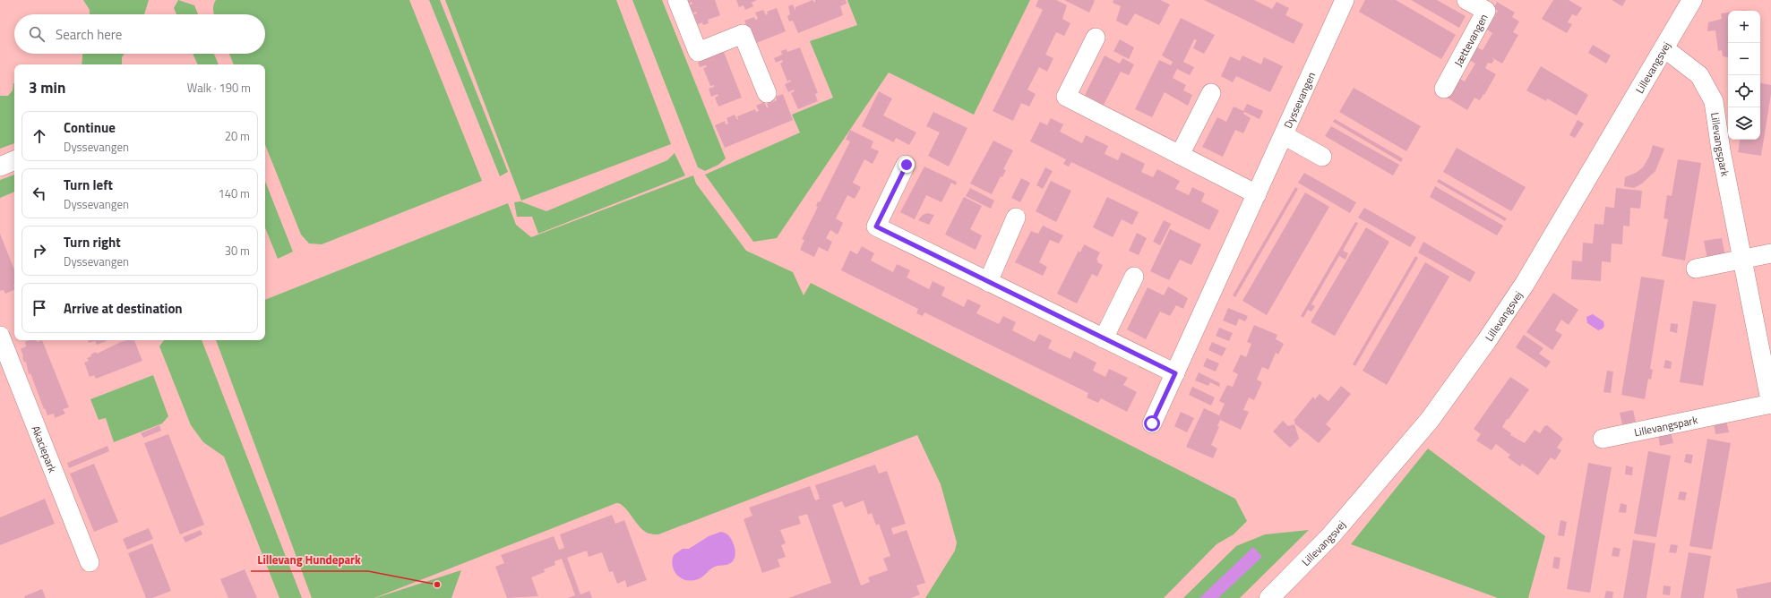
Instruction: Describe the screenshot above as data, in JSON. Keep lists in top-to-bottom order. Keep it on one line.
{"streets":{"street":["Jættevangen","Lillevangsvej","Dyssevangen","Lillevangspark","Akaciepark"]},"crossings":[["Lillevangsvej","Lillevangspark"]],"places":["Lillevang Hundepark"],"page":{"map_buttons":["+","−"],"search":"Search here","heading":["3 min","Walk · 190 m"],"list":[["Continue","Dyssevangen","20 m"],["Turn left","Dyssevangen","140 m"],["Turn right","Dyssevangen","30 m"],"Arrive at destination"]}}
